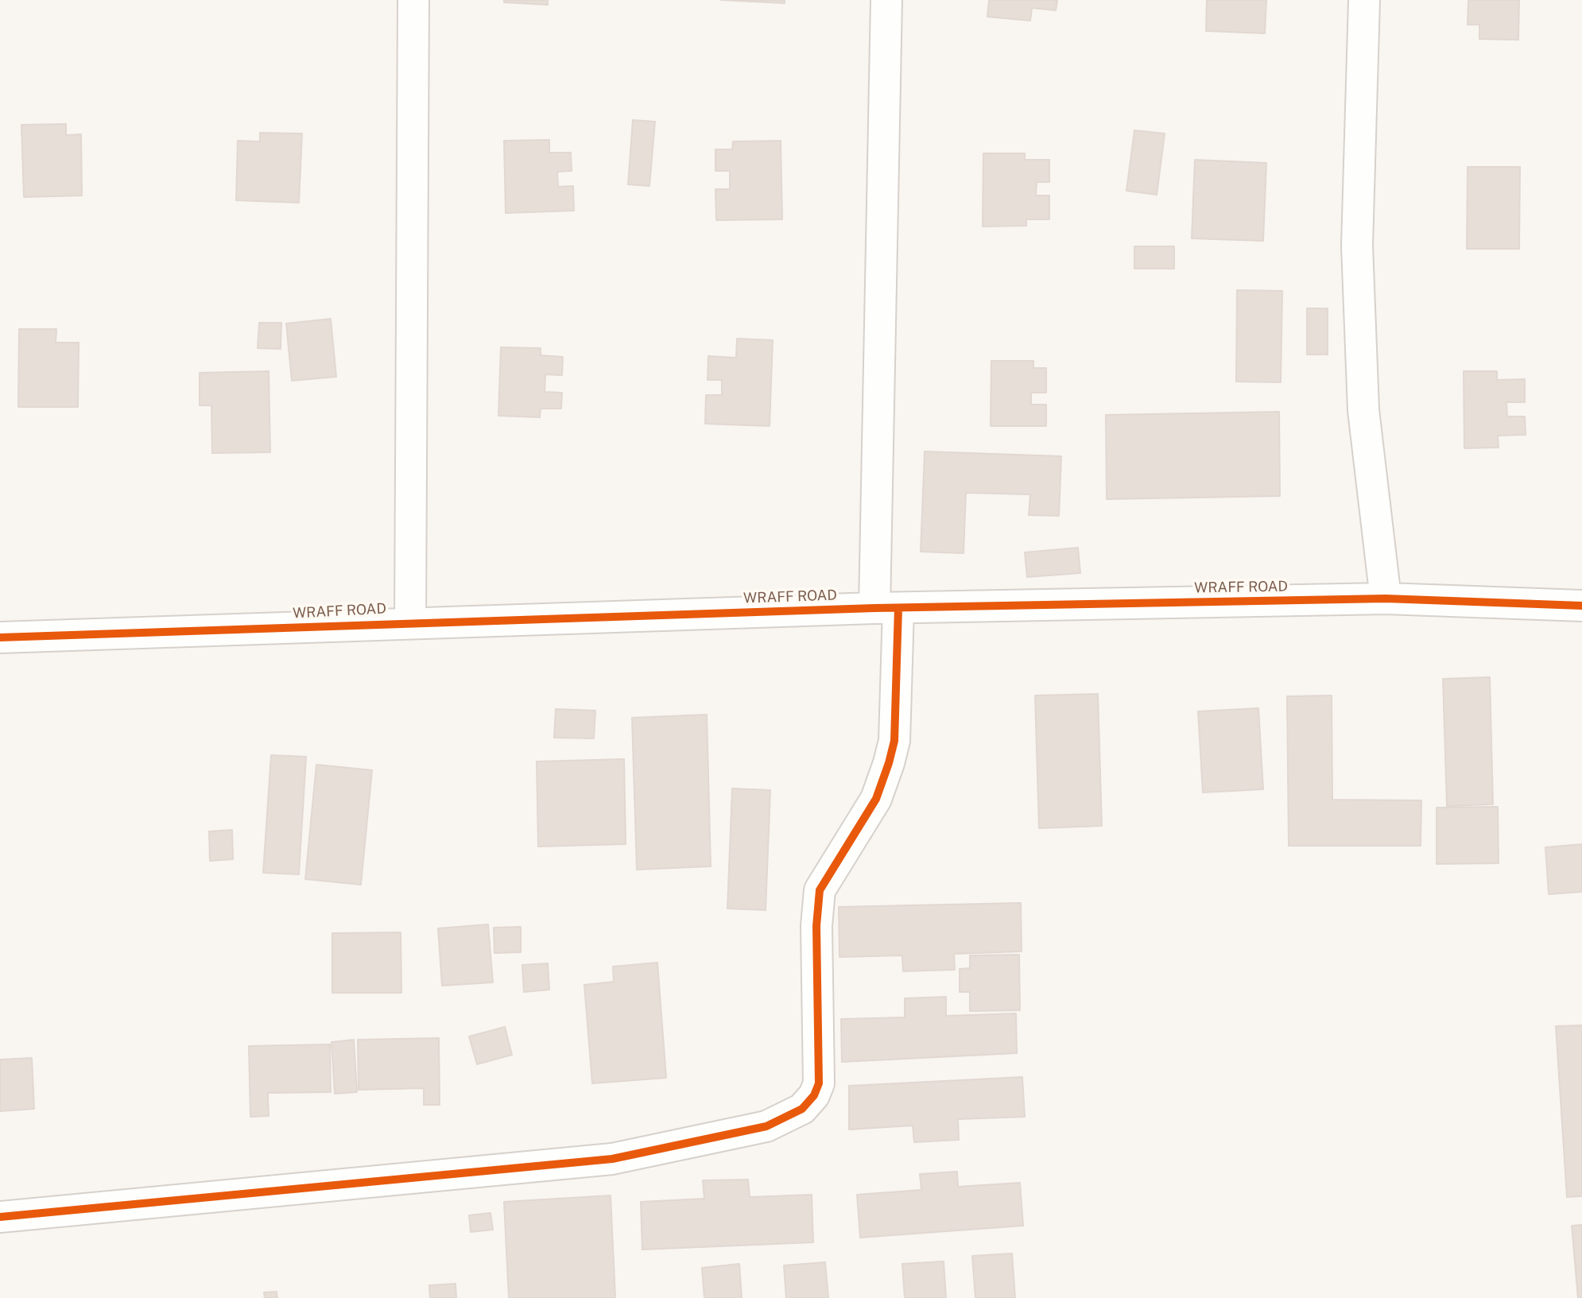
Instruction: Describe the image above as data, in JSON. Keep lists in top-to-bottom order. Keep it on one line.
{"streets":{"street":["WRAFF ROAD"]}}
